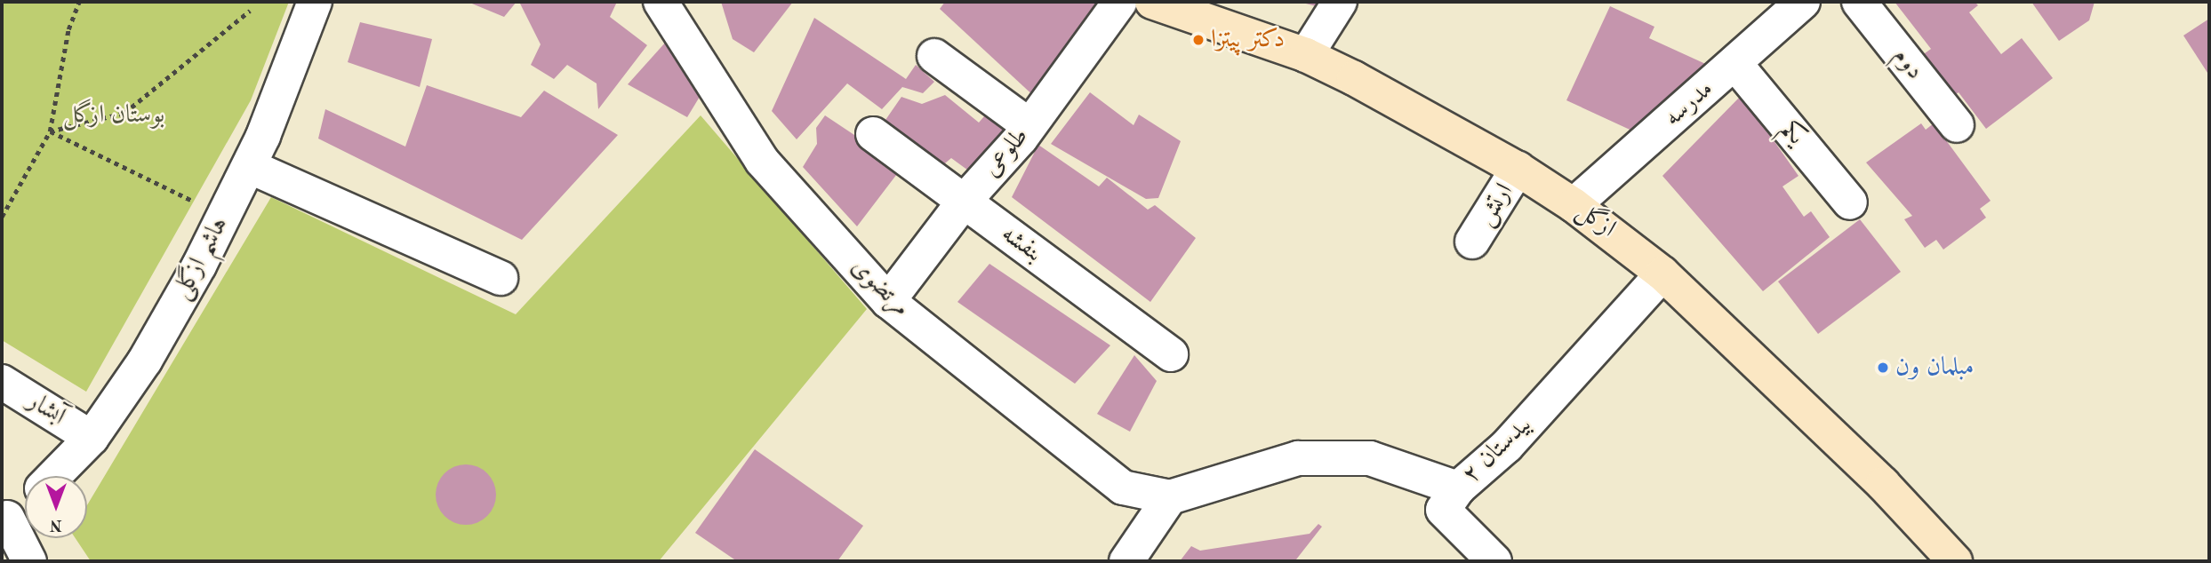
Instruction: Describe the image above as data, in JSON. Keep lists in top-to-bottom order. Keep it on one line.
{"streets":{"main road":["ازگل"],"street":["دوم","مدرسه","یکم","طلوعی","ارتش","بنفشه","هاشم ازگلی","مرتضوی","آبشار","بیدستان ۲"]},"crossings":[["مدرسه","یکم"],["مدرسه","ازگل"],["طلوعی","بنفشه"],["طلوعی","مرتضوی"],["ارتش","ازگل"],["ازگل","بیدستان ۲"],["هاشم ازگلی","آبشار"],["مرتضوی","بیدستان ۲"]],"parks":["بوستان ازگل"],"places":["دکتر پیتزا","مبلمان ون"],"north":"bottom"}
